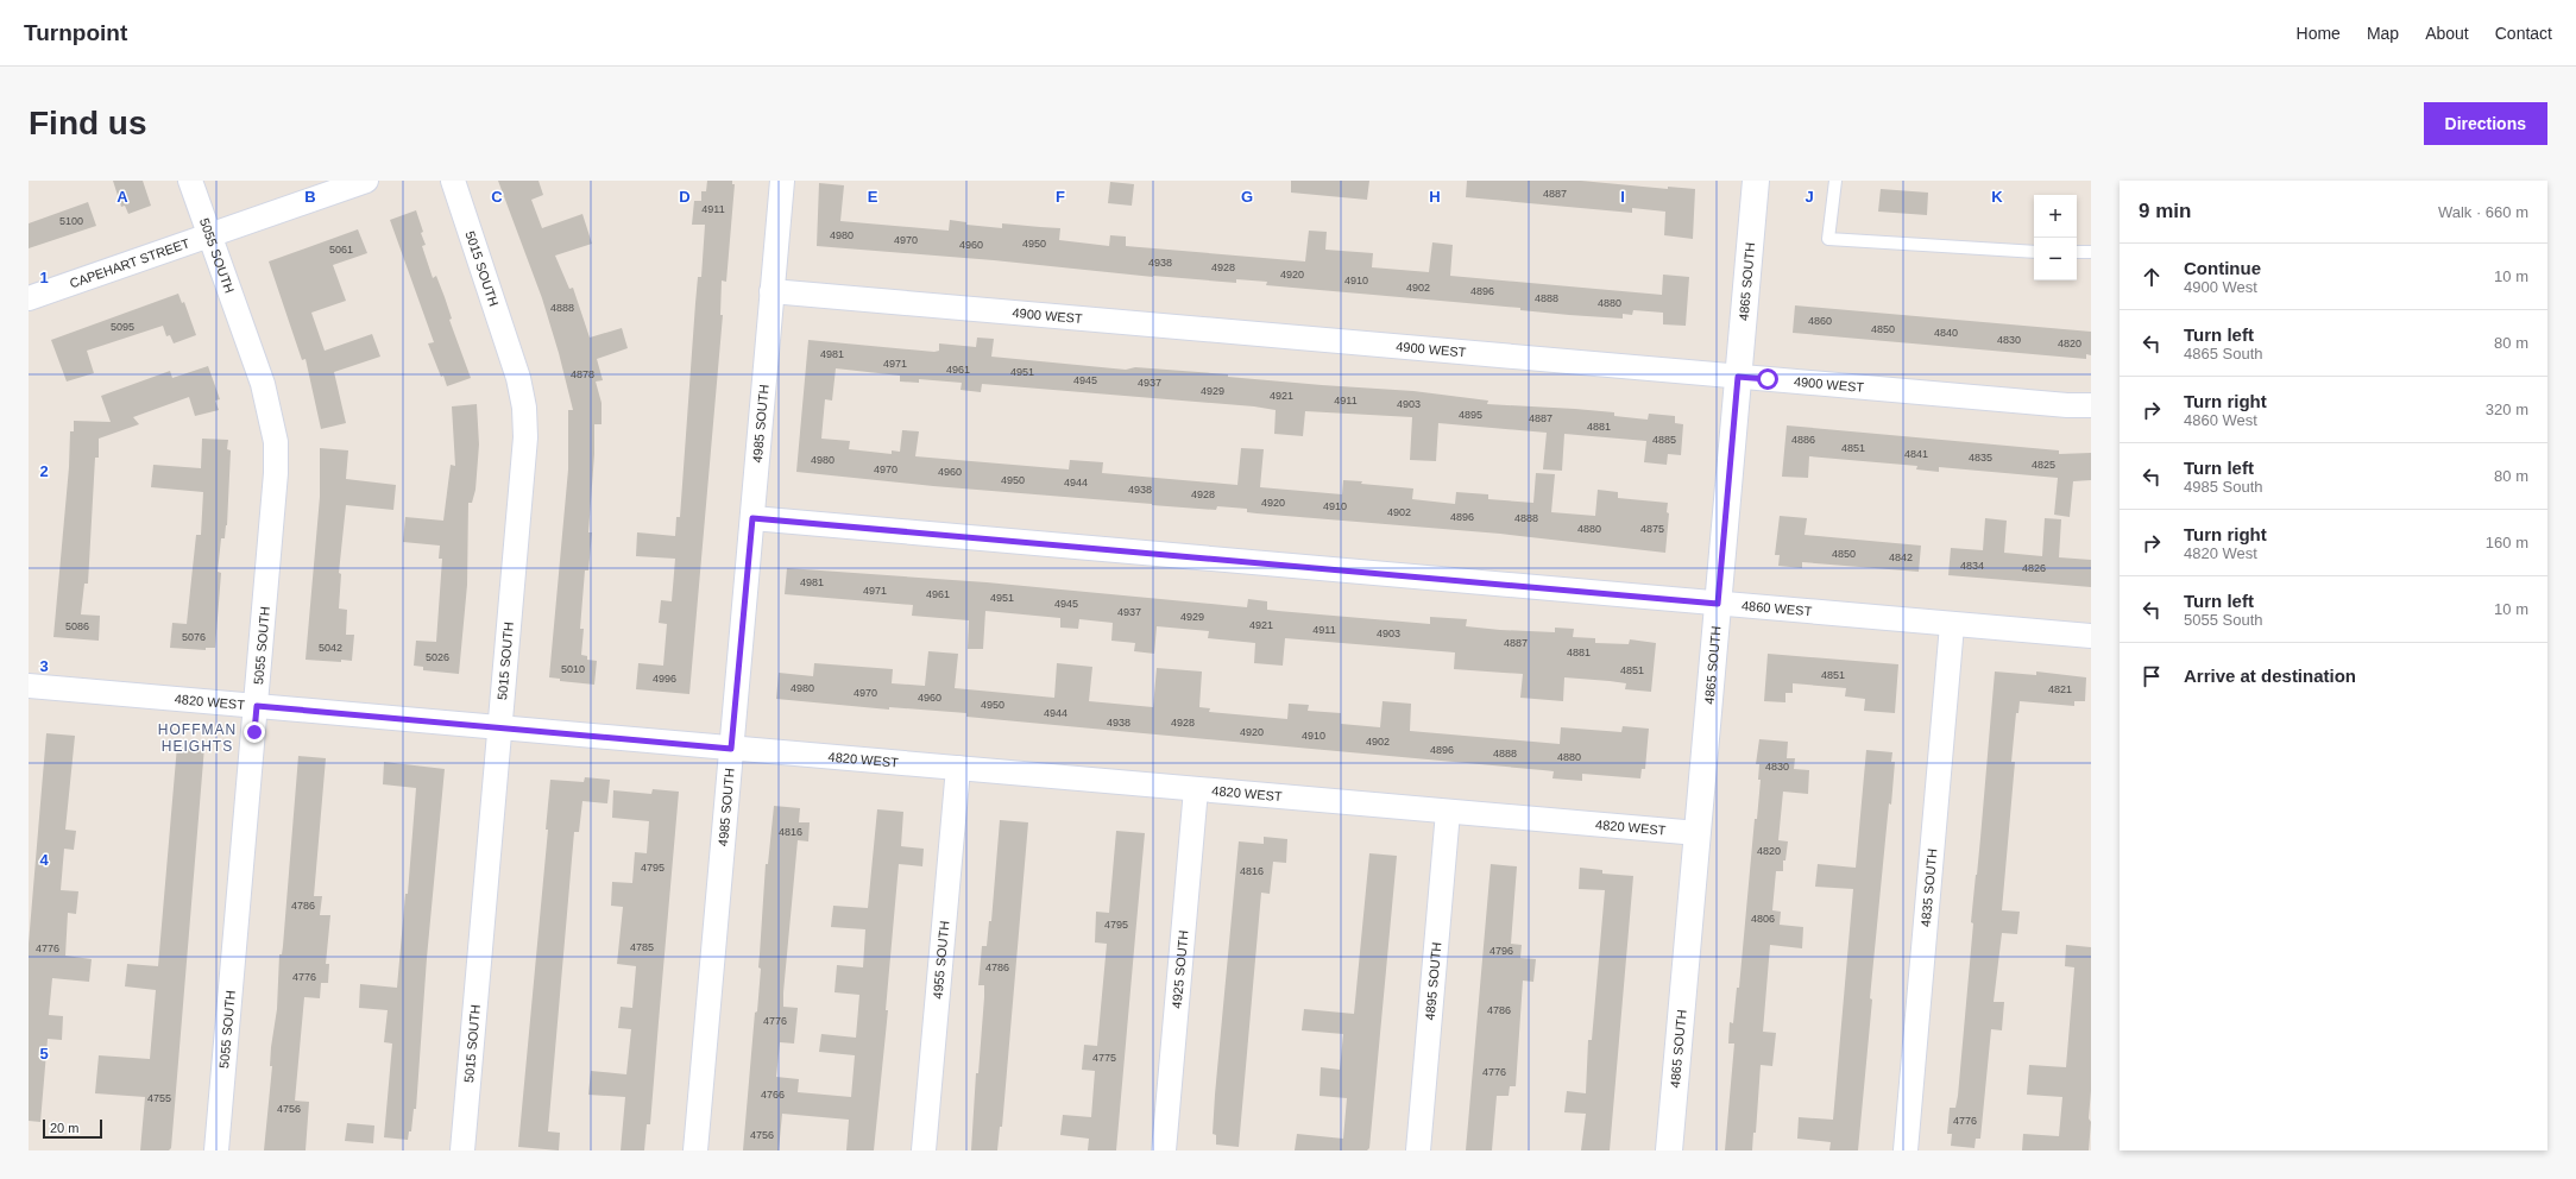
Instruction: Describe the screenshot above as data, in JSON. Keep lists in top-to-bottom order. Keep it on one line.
{"streets":{"street":["5055 SOUTH","CAPEHART STREET","5015 SOUTH","4865 SOUTH","4900 WEST","4985 SOUTH","4860 WEST","4820 WEST","4835 SOUTH","4955 SOUTH","4925 SOUTH","4895 SOUTH"]},"crossings":[["5055 SOUTH","CAPEHART STREET"],["5055 SOUTH","4820 WEST"],["5015 SOUTH","4820 WEST"],["4865 SOUTH","4900 WEST"],["4865 SOUTH","4860 WEST"],["4865 SOUTH","4820 WEST"],["4900 WEST","4985 SOUTH"],["4985 SOUTH","4860 WEST"],["4985 SOUTH","4820 WEST"],["4860 WEST","4835 SOUTH"],["4820 WEST","4955 SOUTH"],["4820 WEST","4925 SOUTH"],["4820 WEST","4895 SOUTH"]],"districts":["HOFFMAN HEIGHTS"],"house_numbers":["4887","4911","5100","4980","4970","4950","4960","5061","4938","4928","4920","4910","4902","4896","4888","4880","4888","4860","5095","4850","4840","4830","4820","4981","4971","4961","4951","4878","4945","4937","4929","4921","4911","4903","4895","4887","4881","4885","4886","4851","4841","4835","4980","4825","4970","4960","4950","4944","4938","4928","4920","4910","4902","4896","4888","4880","4875","4850","4842","4834","4826","4981","4971","4961","4951","4945","4937","4929","4921","5086","4911","4903","5076","4887","5042","4881","5026","5010","4851","4851","4996","4980","4821","4970","4960","4950","4944","4938","4928","4920","4910","4902","4896","4888","4880","4830","4816","4820","4795","4816","4786","4806","4795","4785","4776","4796","4786","4776","4786","4776","4775","4776","4766","4755","4756","4776","4756"],"scale_bar":"20 m","page":{"header":"Turnpoint","nav":["Home","Map","About","Contact"],"buttons":"Directions","title":"Find us","heading":["9 min","Walk · 660 m"],"map_buttons":["+","−"],"list":[["Continue","4900 West","10 m"],["Turn left","4865 South","80 m"],["Turn right","4860 West","320 m"],["Turn left","4985 South","80 m"],["Turn right","4820 West","160 m"],["Turn left","5055 South","10 m"],"Arrive at destination"],"scale":"20 m"},"grid":{"columns":["A","B","C","D","E","F","G","H","I","J","K"],"rows":["1","2","3","4","5"]}}
